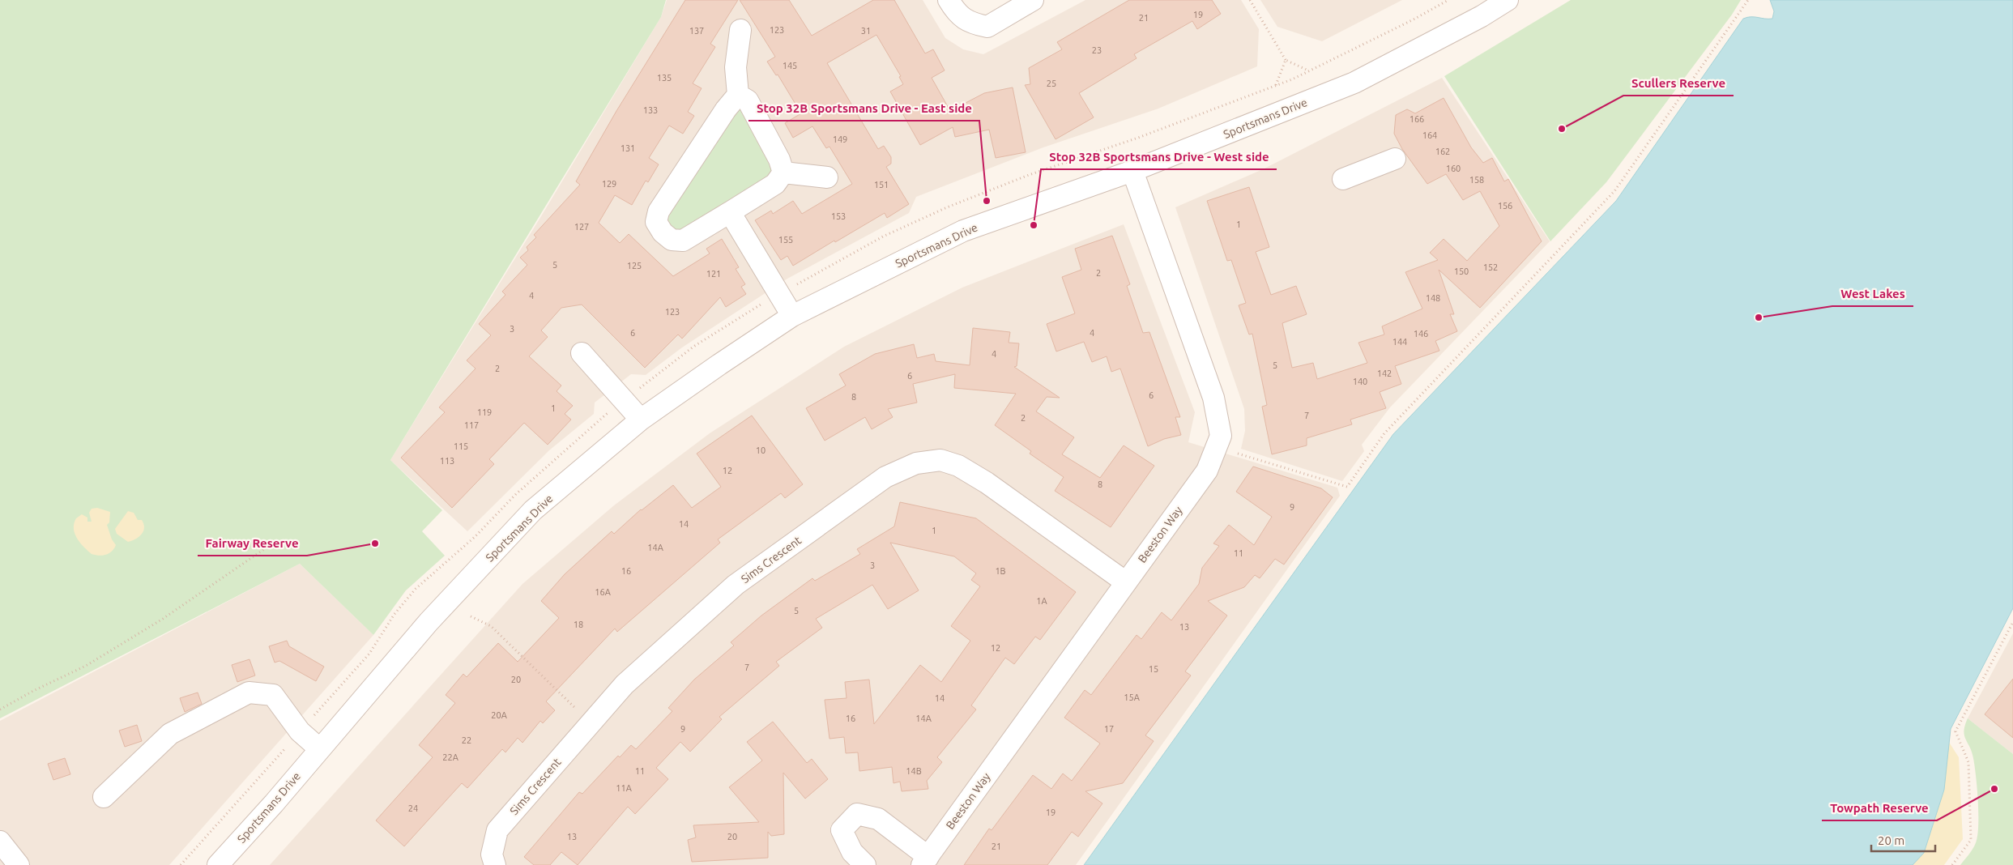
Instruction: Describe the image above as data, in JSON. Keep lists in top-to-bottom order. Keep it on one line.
{"streets":{"street":["Sportsmans Drive","Beeston Way","Sims Crescent"]},"crossings":[["Sportsmans Drive","Beeston Way"],["Beeston Way","Sims Crescent"]],"places":["Scullers Reserve","Stop 32B Sportsmans Drive - East side","Stop 32B Sportsmans Drive - West side","West Lakes","Fairway Reserve","Towpath Reserve"],"house_numbers":["19","21","123","137","31","23","145","135","25","133","166","164","149","131","162","160","158","129","151","156","153","1","127","155","5","125","152","150","2","121","4","148","123","3","6","4","146","144","4","5","2","142","6","140","6","8","1","119","7","2","117","115","10","113","12","8","9","14","1","14A","11","3","16","1B","16A","1A","5","18","13","12","7","15","20","15A","14","20A","16","14A","9","17","22","22A","11","14B","11A","24","19","13","20","21"],"scale_bar":"20 m"}
